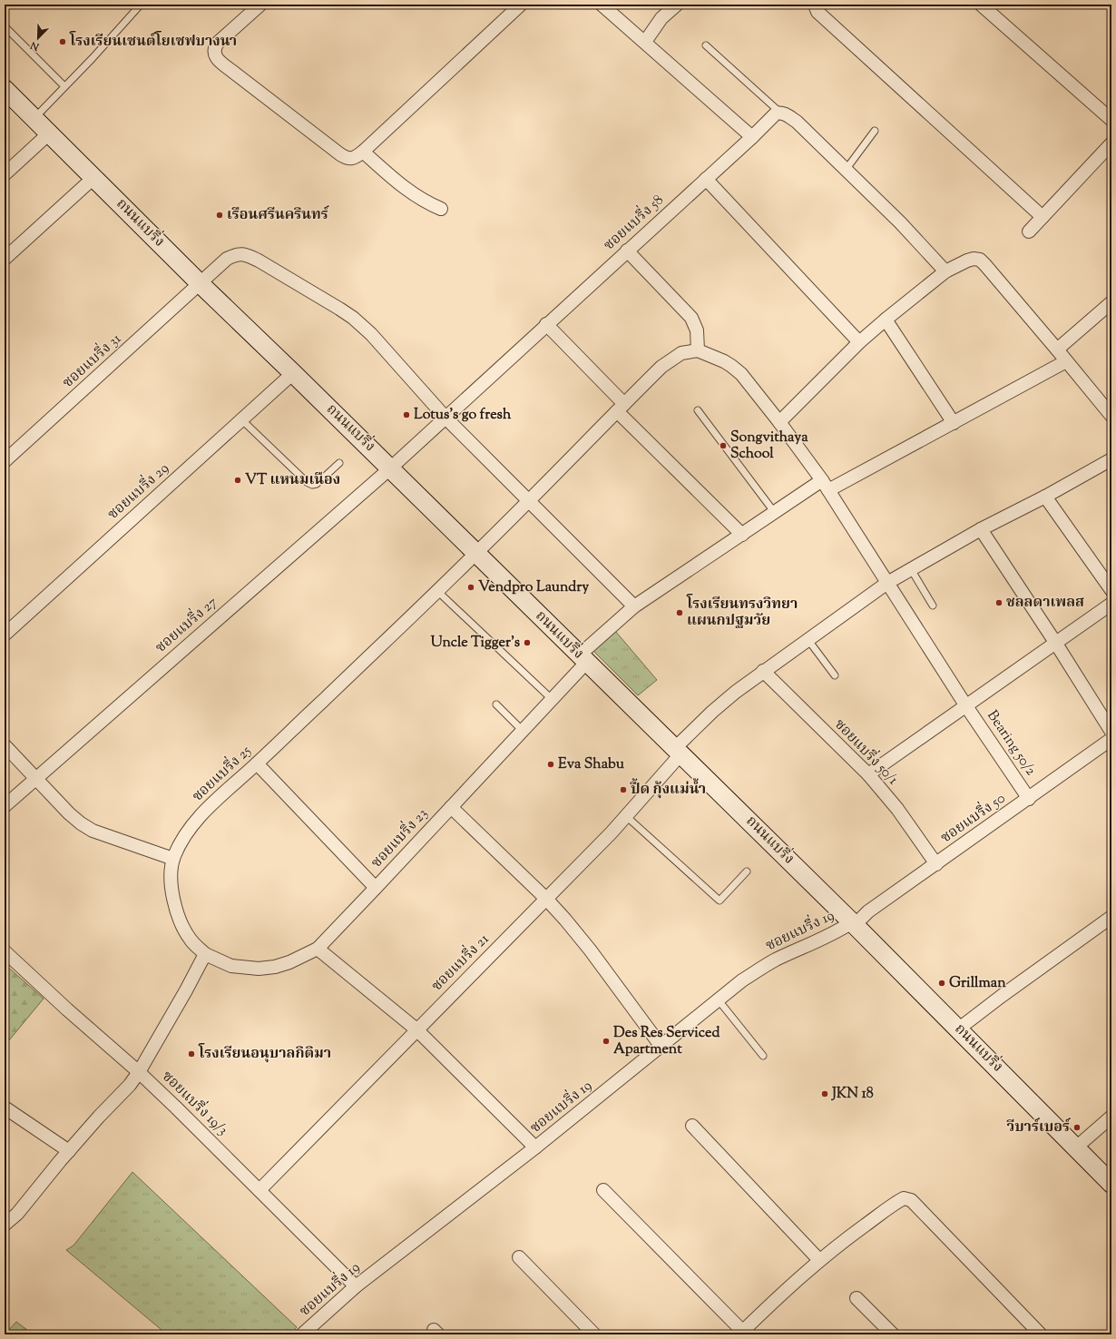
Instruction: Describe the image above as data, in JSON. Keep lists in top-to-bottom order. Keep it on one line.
{"streets":{"main road":["ถนนแบริ่ง"],"street":["ซอยแบริ่ง 58","ซอยแบริ่ง 31","ซอยแบริ่ง 29","ซอยแบริ่ง 27","Bearing 50/2","ซอยแบริ่ง 50/1","ซอยแบริ่ง 25","ซอยแบริ่ง 50","ซอยแบริ่ง 23","ซอยแบริ่ง 19","ซอยแบริ่ง 21","ซอยแบริ่ง 19/3"]},"crossings":[["ถนนแบริ่ง","ซอยแบริ่ง 58"],["ถนนแบริ่ง","ซอยแบริ่ง 31"],["ถนนแบริ่ง","ซอยแบริ่ง 29"],["ถนนแบริ่ง","ซอยแบริ่ง 27"],["ถนนแบริ่ง","ซอยแบริ่ง 25"],["ถนนแบริ่ง","ซอยแบริ่ง 50"],["ถนนแบริ่ง","ซอยแบริ่ง 23"],["ถนนแบริ่ง","ซอยแบริ่ง 19"],["ถนนแบริ่ง","ซอยแบริ่ง 21"],["ซอยแบริ่ง 58","ซอยแบริ่ง 31"],["ซอยแบริ่ง 58","ซอยแบริ่ง 27"],["Bearing 50/2","ซอยแบริ่ง 25"],["Bearing 50/2","ซอยแบริ่ง 50"],["Bearing 50/2","ซอยแบริ่ง 23"],["Bearing 50/2","ซอยแบริ่ง 21"],["ซอยแบริ่ง 50/1","ซอยแบริ่ง 50"],["ซอยแบริ่ง 50/1","ซอยแบริ่ง 21"],["ซอยแบริ่ง 25","ซอยแบริ่ง 23"],["ซอยแบริ่ง 50","ซอยแบริ่ง 19"],["ซอยแบริ่ง 19","ซอยแบริ่ง 19/3"],["ซอยแบริ่ง 21","ซอยแบริ่ง 19/3"]],"places":["โรงเรียนเซนต์โยเซฟบางนา","เรือนศรีนครินทร์","Lotus's go fresh","Songvithaya School","VT แหนมเนือง","Vendpro Laundry","ชลลดาเพลส","โรงเรียนทรงวิทยา แผนกปฐมวัย","Uncle Tigger's","Eva Shabu","ปื้ด กุ้งแม่น้ำ","Grillman","Des Res Serviced Apartment","โรงเรียนอนุบาลกิติมา","JKN 18","วีบาร์เบอร์"],"north":"bottom left"}
